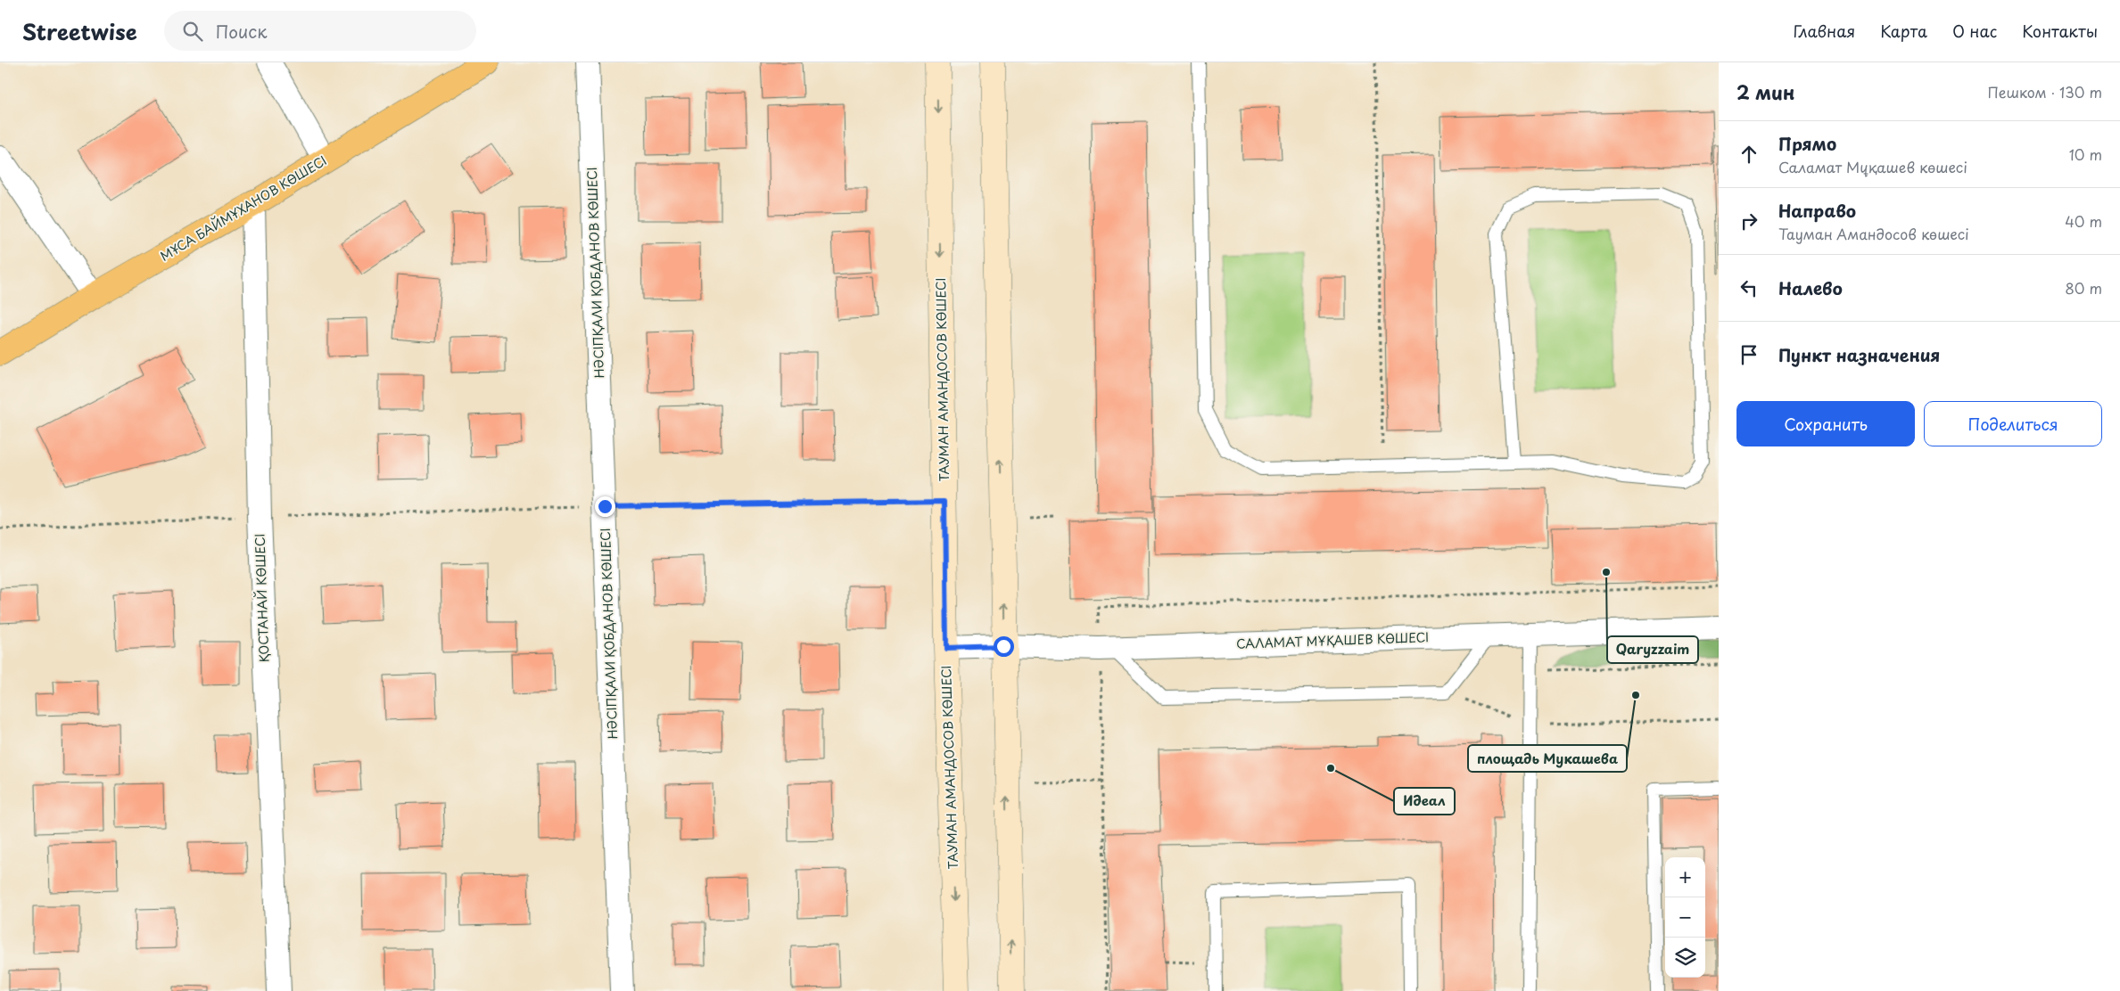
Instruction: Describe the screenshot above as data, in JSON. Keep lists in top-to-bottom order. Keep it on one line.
{"streets":{"main road":["МҰСА БАЙМҰХАНОВ КӨШЕСІ","ТАУМАН АМАНДОСОВ КӨШЕСІ"],"street":["НӘСІПҚАЛИ ҚОБДАНОВ КӨШЕСІ","ҚОСТАНАЙ КӨШЕСІ","САЛАМАТ МҰҚАШЕВ КӨШЕСІ"]},"crossings":[["МҰСА БАЙМҰХАНОВ КӨШЕСІ","ҚОСТАНАЙ КӨШЕСІ"],["ТАУМАН АМАНДОСОВ КӨШЕСІ","САЛАМАТ МҰҚАШЕВ КӨШЕСІ"]],"places":["Qaryzzaim","площадь Мукашева","Идеал"],"page":{"header":"Streetwise","search":"Поиск","nav":["Главная","Карта","О нас","Контакты"],"heading":["2 мин","Пешком · 130 m"],"list":[["Прямо","Саламат Мұқашев көшесі","10 m"],["Направо","Тауман Амандосов көшесі","40 m"],["Налево","80 m"],"Пункт назначения"],"buttons":["Сохранить","Поделиться"],"map_buttons":["+","−"]}}
